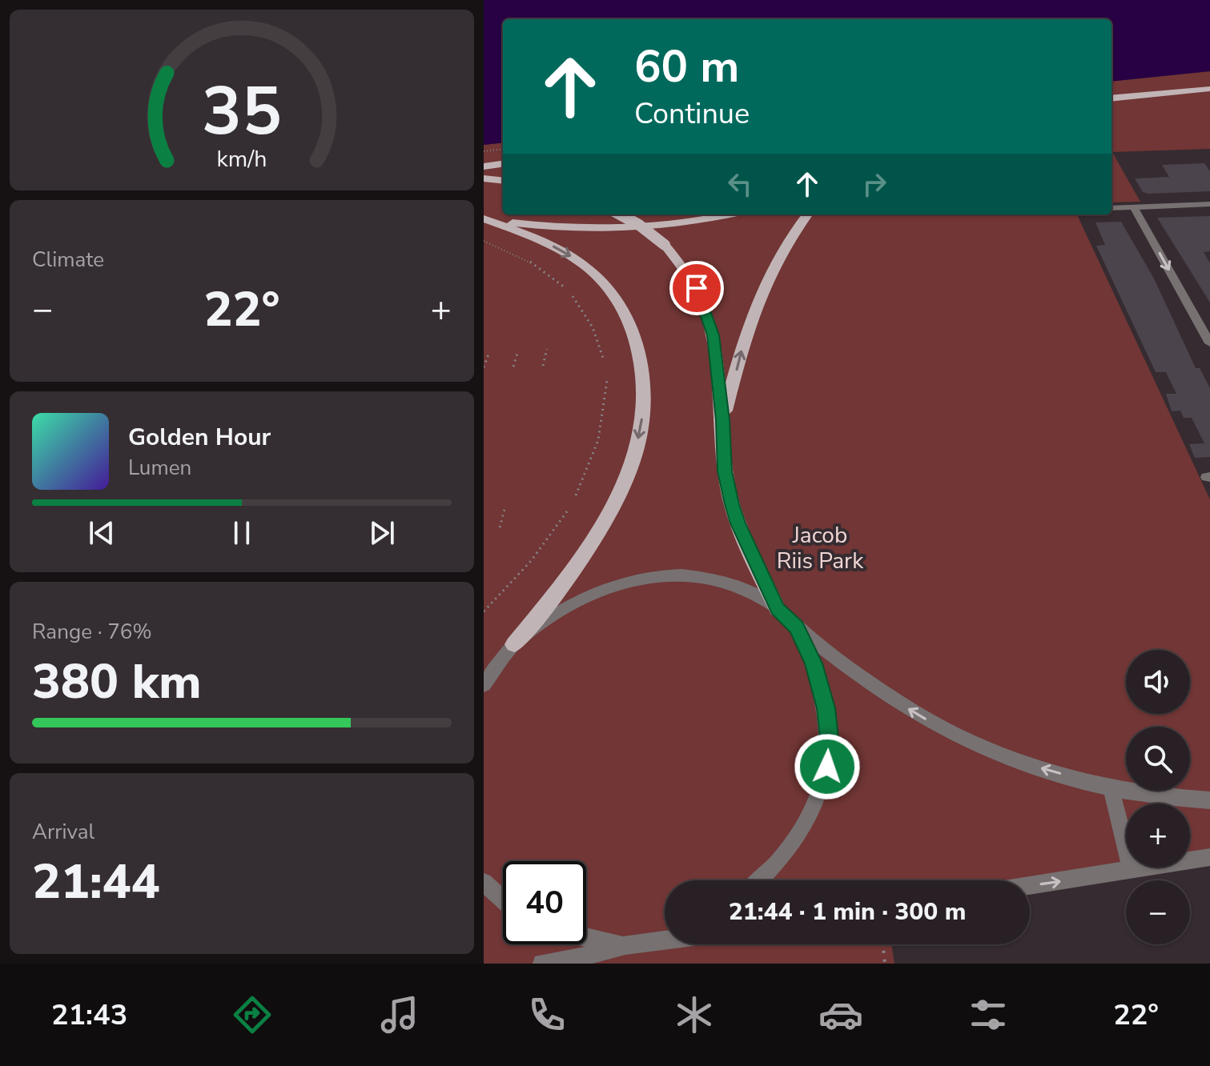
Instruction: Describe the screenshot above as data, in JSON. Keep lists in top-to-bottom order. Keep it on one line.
{"parks":["Jacob Riis Park"],"page":{"turn":["60 m","Continue"],"tile":["Climate",["Range · 76%","380 km"],["Arrival","21:44"]],"heat":["−","22°","+"],"song":["Golden Hour","Lumen"],"map_buttons":["+","−"],"limit":"40","trip":"21:44 · 1 min · 300 m","tabs":["21:43","22°"],"gauge":["35","km/h"]}}
